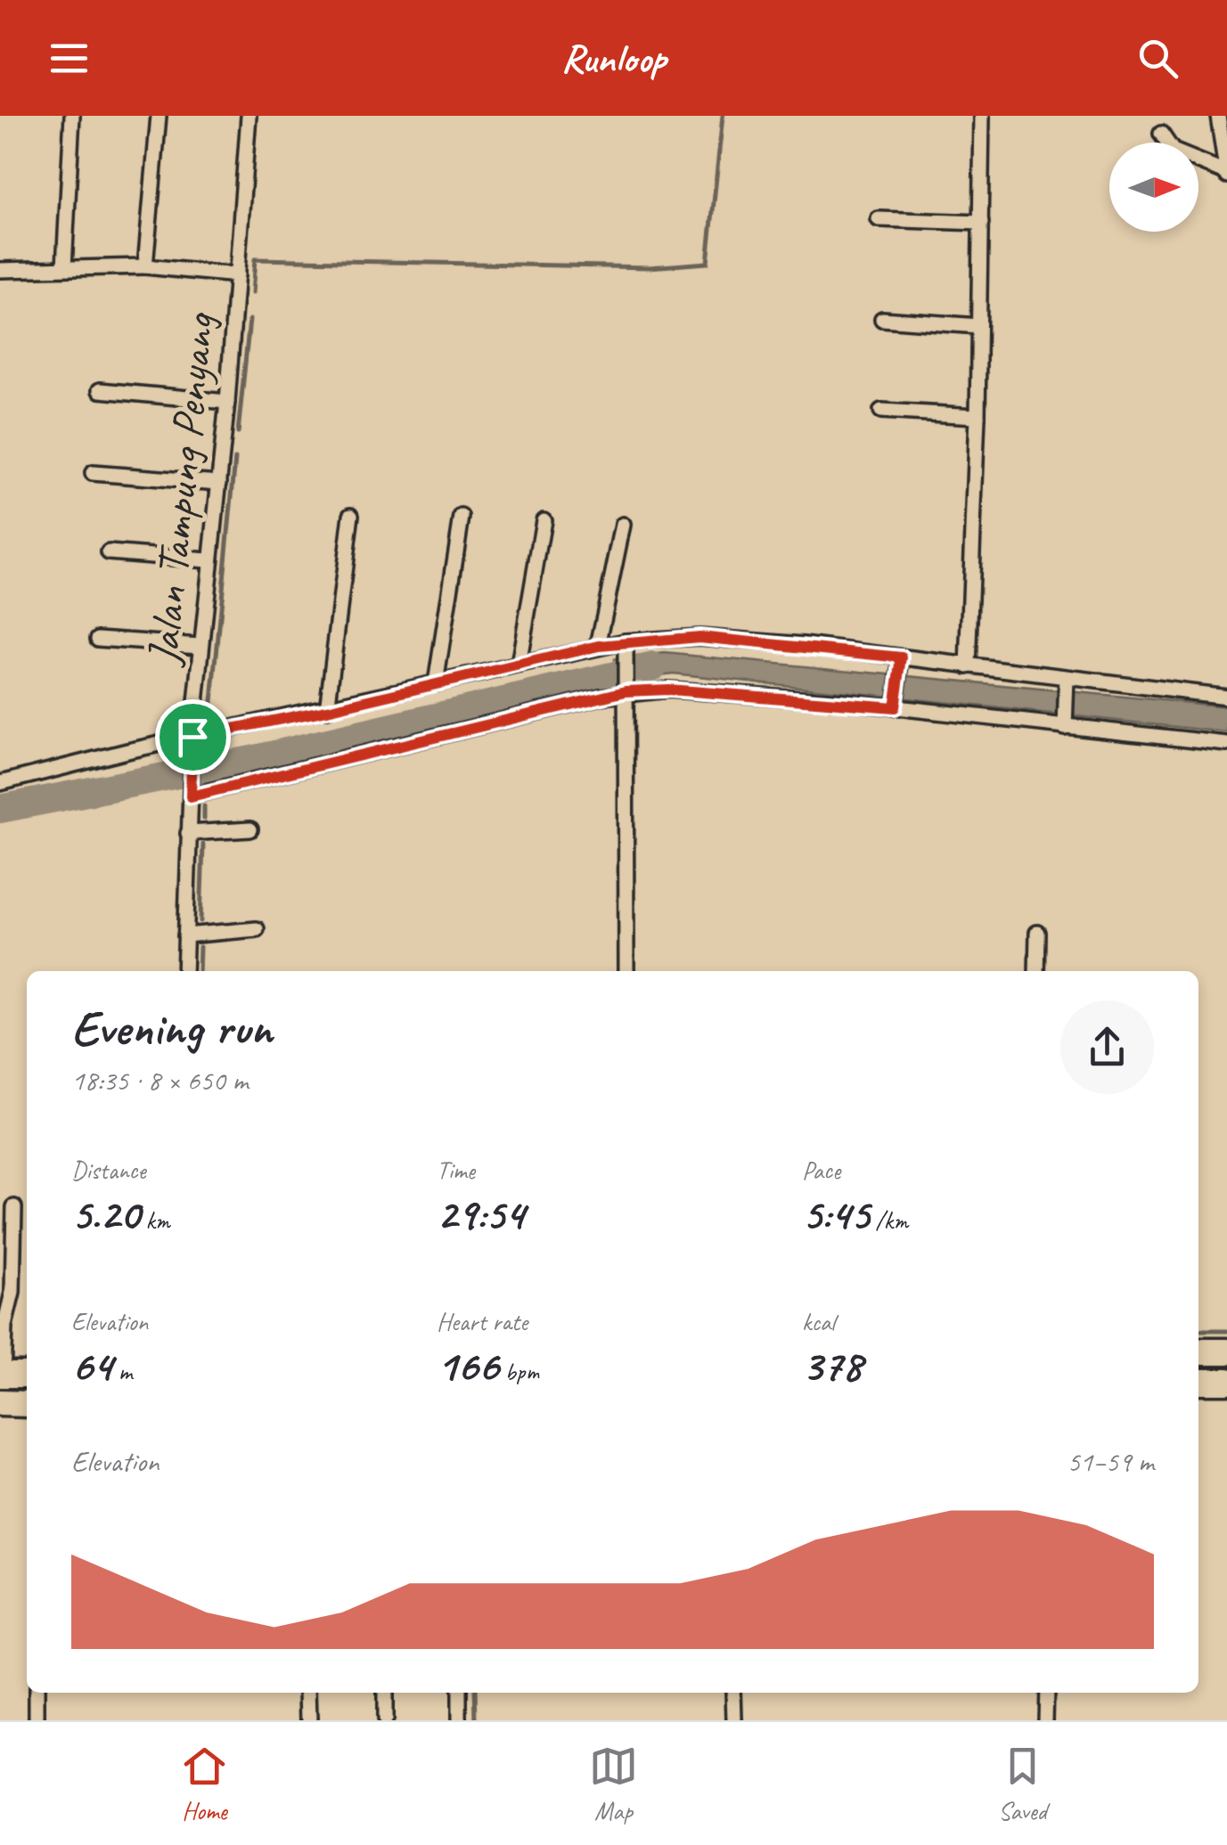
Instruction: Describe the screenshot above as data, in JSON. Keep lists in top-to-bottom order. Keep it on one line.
{"streets":{"street":["Jalan Tampung Penyang"]},"north":"right","page":{"header":"Runloop","heading":["Evening run","18:35 · 8 × 650 m"],"stats":[["Distance","5.20 km"],["Time","29:54"],["Pace","5:45 /km"],["Elevation","64 m"],["Heart rate","166 bpm"],["kcal","378"]],"chart":["Elevation","51–59 m"],"tabs":["Home","Map","Saved"]}}
